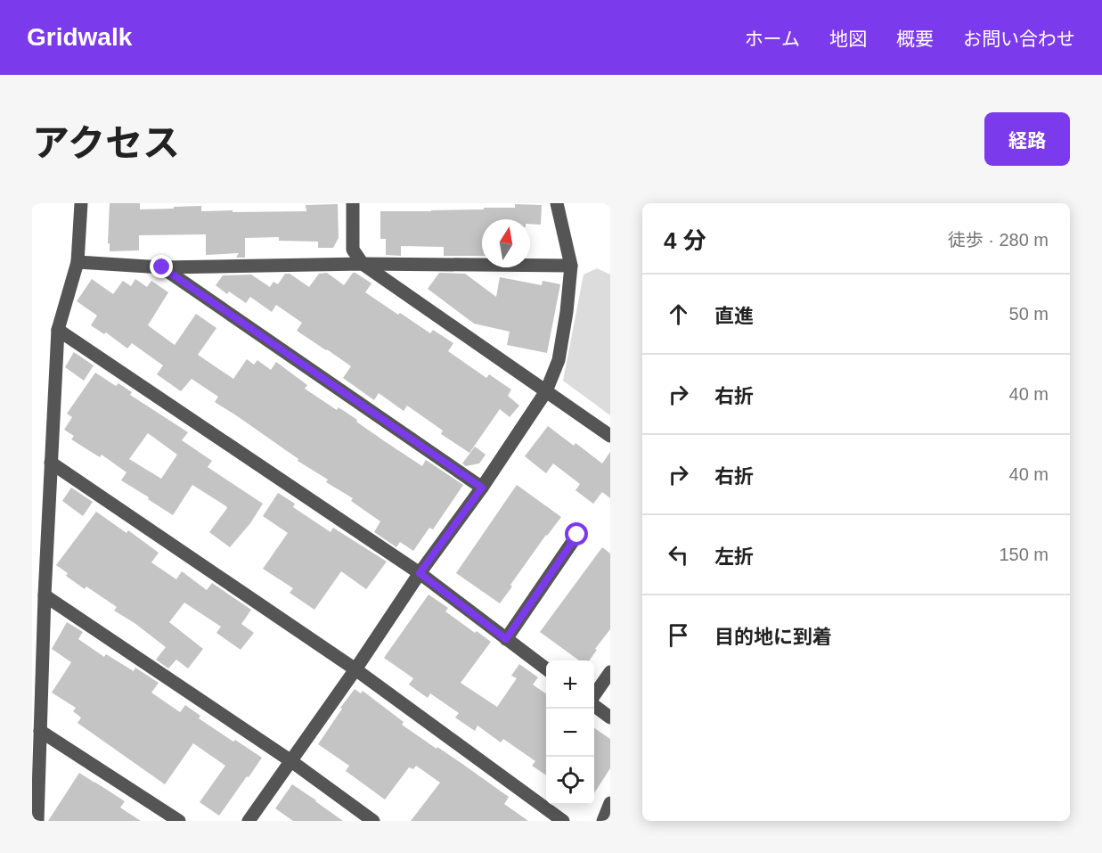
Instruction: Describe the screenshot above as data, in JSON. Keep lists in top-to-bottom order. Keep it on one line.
{"north":"top","page":{"header":"Gridwalk","nav":["ホーム","地図","概要","お問い合わせ"],"title":"アクセス","buttons":"経路","heading":["4 分","徒歩 · 280 m"],"list":[["直進","50 m"],["右折","40 m"],["右折","40 m"],["左折","150 m"],"目的地に到着"],"map_buttons":["+","−"]}}
